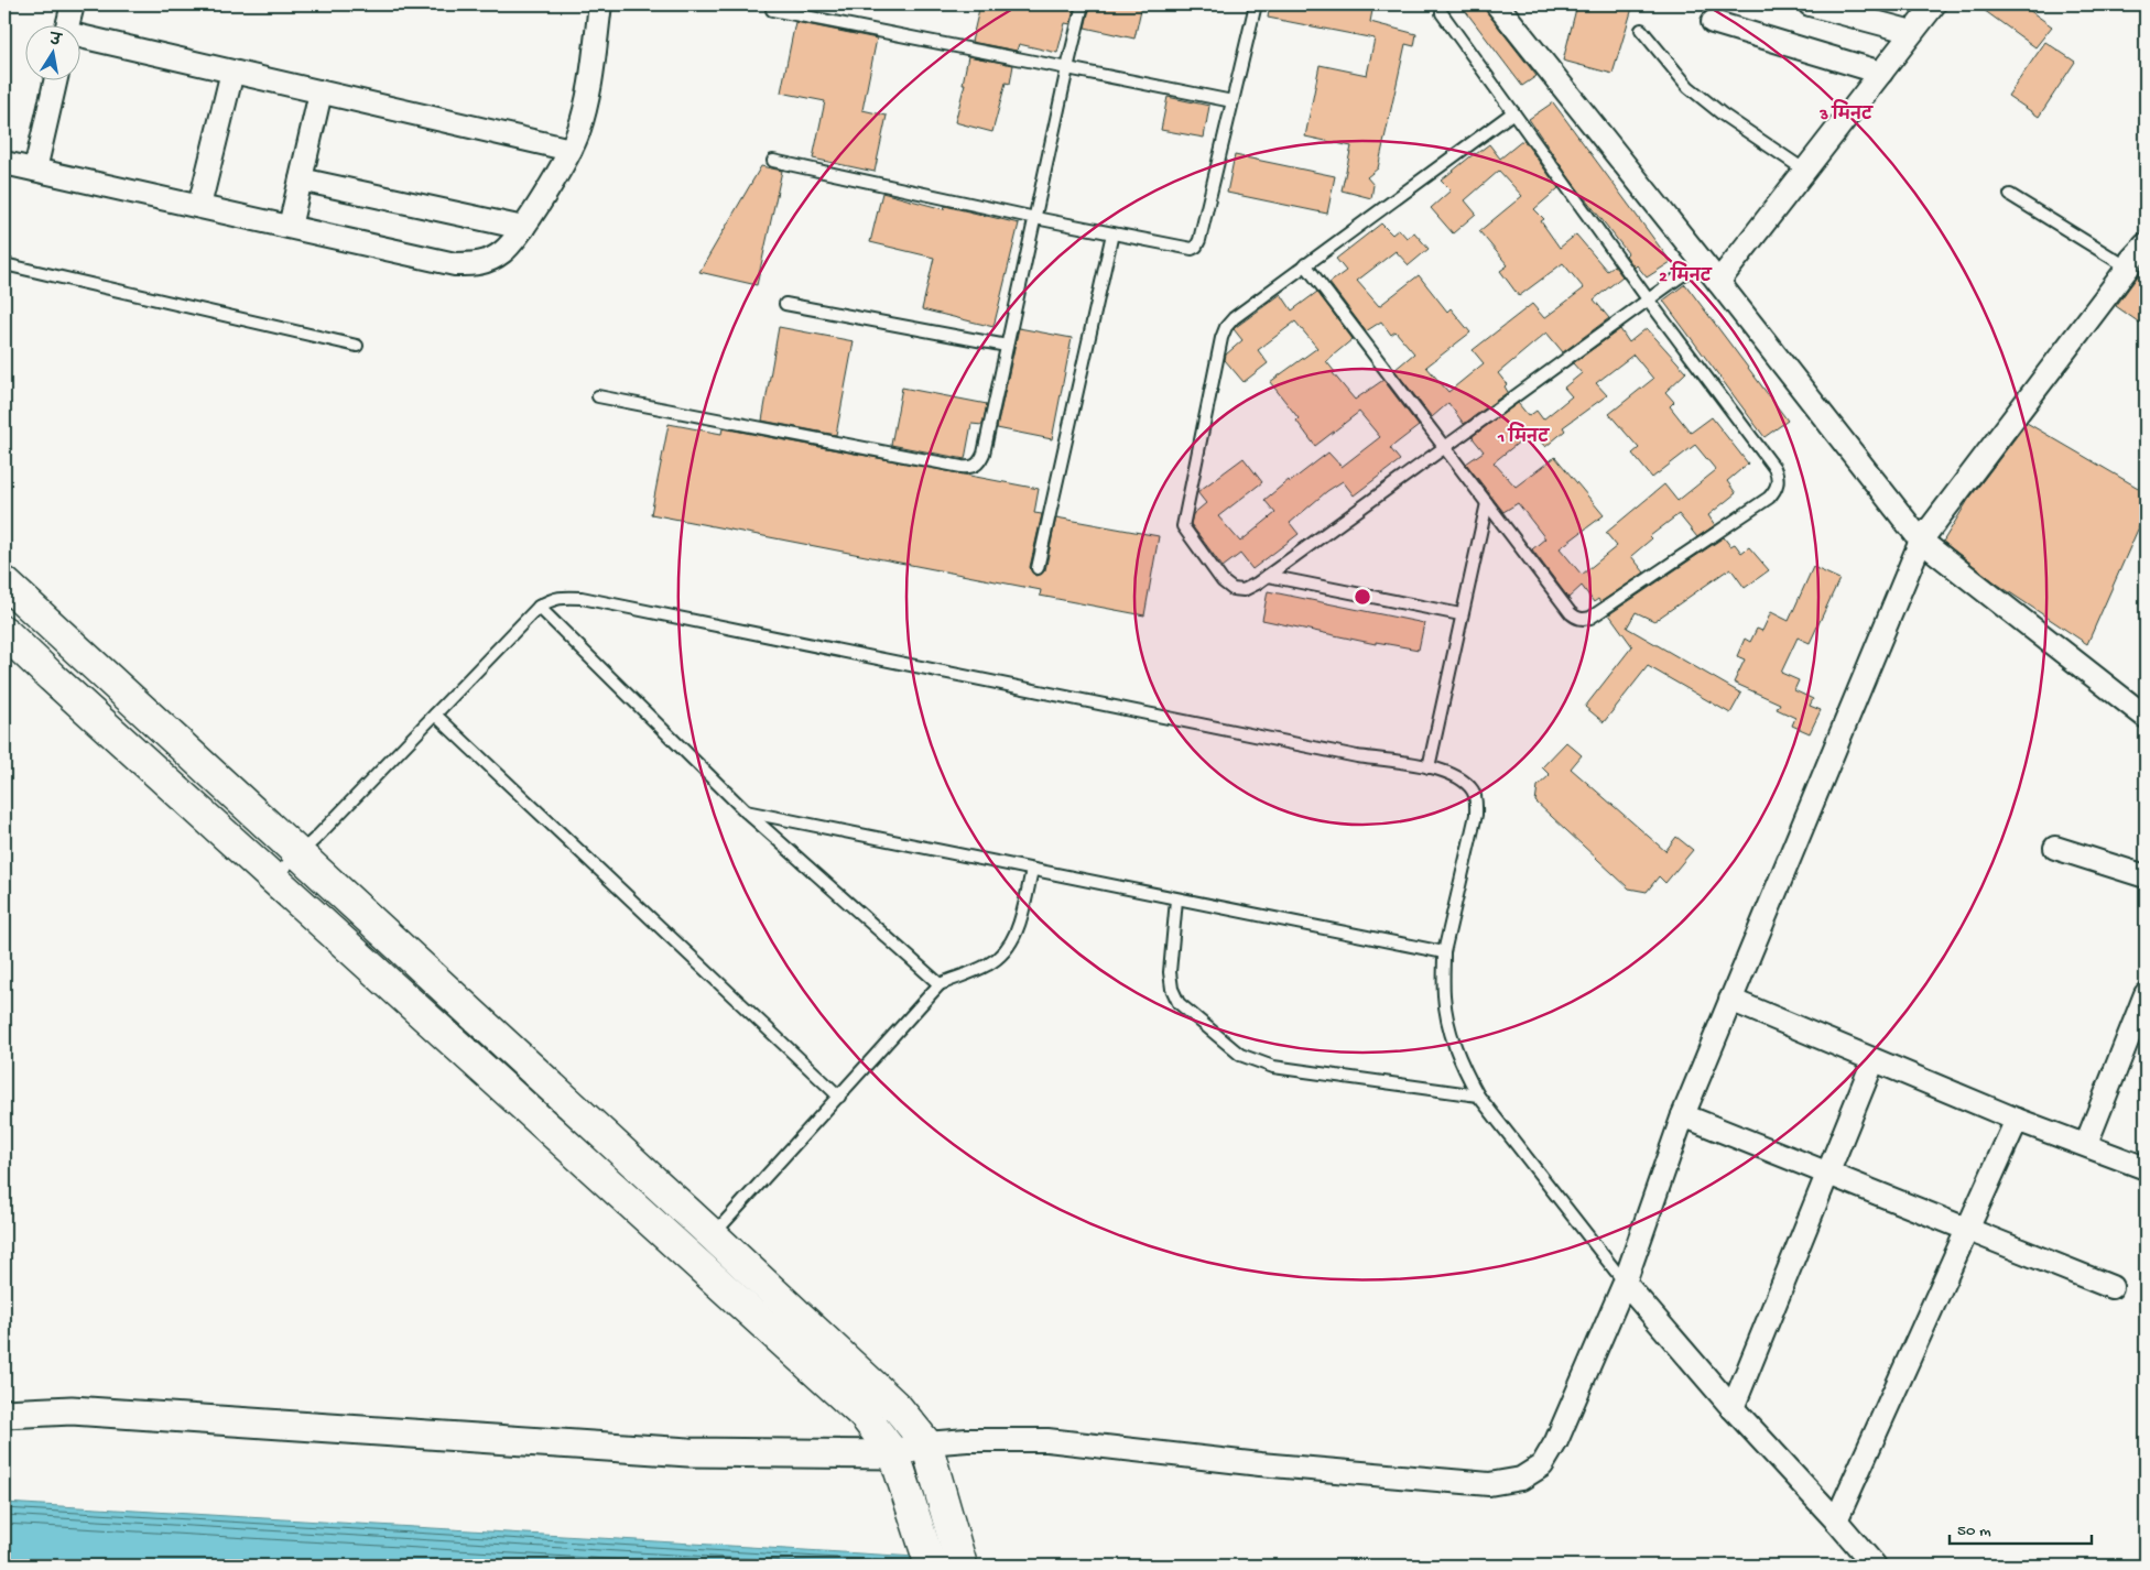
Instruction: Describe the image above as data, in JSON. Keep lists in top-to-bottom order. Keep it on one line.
{"scale_bar":"50 m","north":"top","rings":["3 मिनट","2 मिनट","1 मिनट"]}
